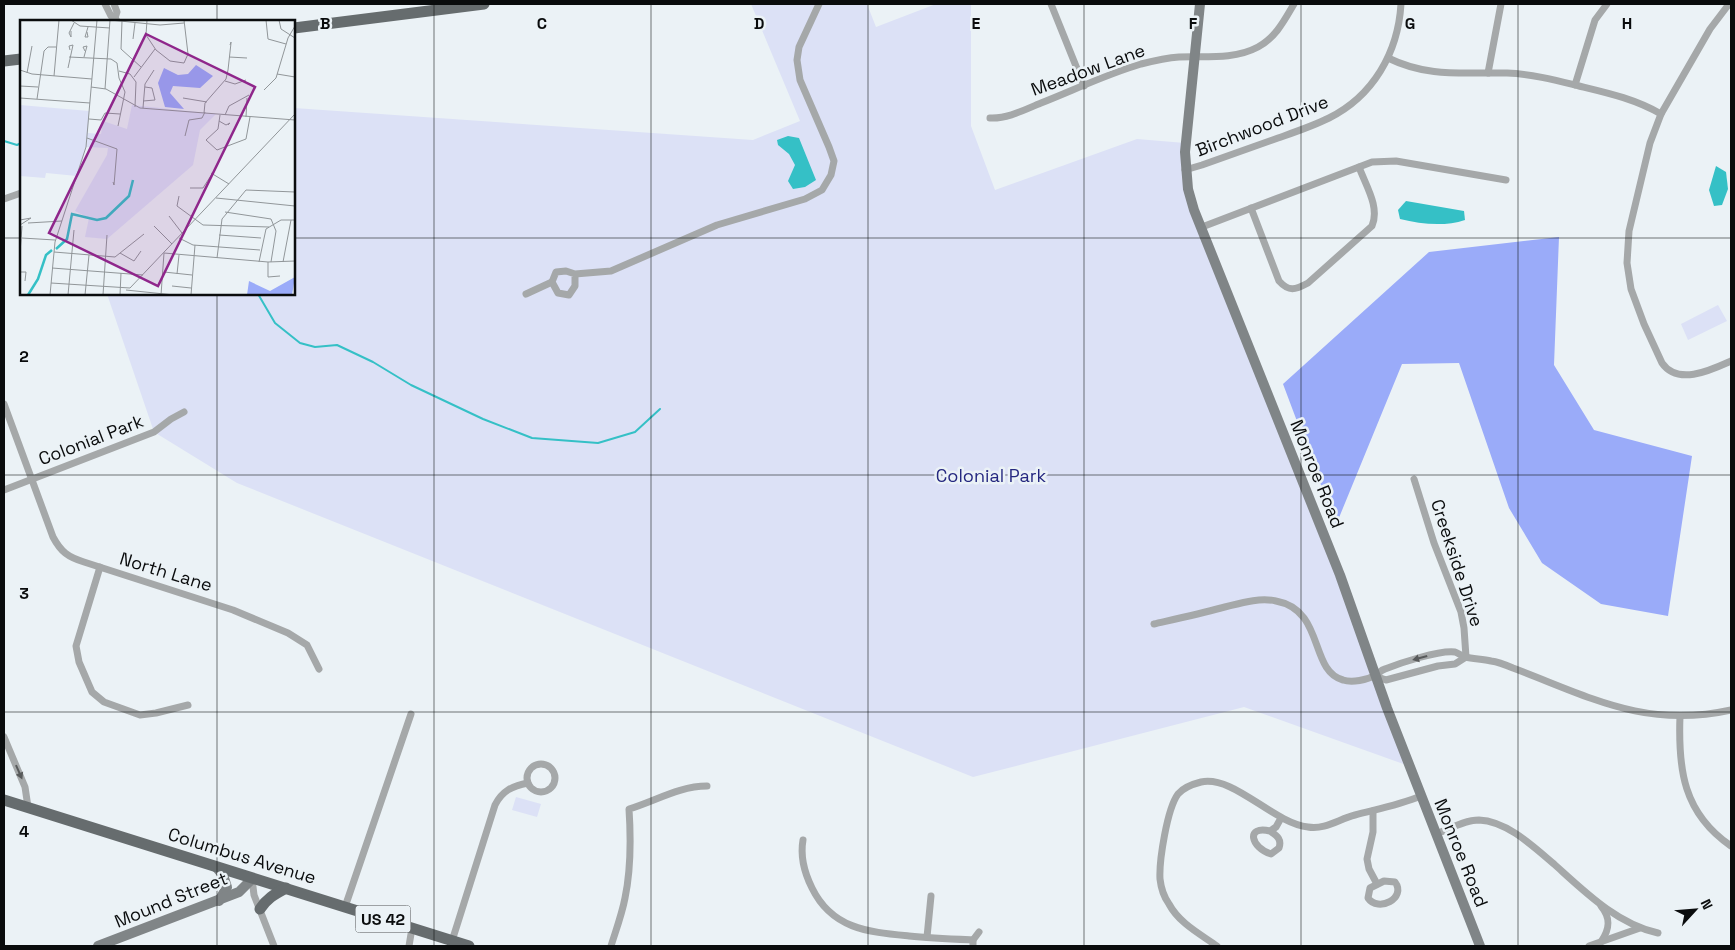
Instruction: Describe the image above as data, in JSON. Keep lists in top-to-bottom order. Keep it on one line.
{"streets":{"main road":["Columbus Avenue","US 42"],"street":["Meadow Lane","Birchwood Drive","Colonial Park","Monroe Road","Creekside Drive","North Lane","Mound Street"]},"crossings":[["Meadow Lane","Monroe Road"],["Birchwood Drive","Monroe Road"],["Colonial Park","North Lane"],["Columbus Avenue","Mound Street"]],"parks":["Colonial Park"],"north":"top right","grid":{"columns":["B","C","D","E","F","G","H"],"rows":["2","3","4"]}}
